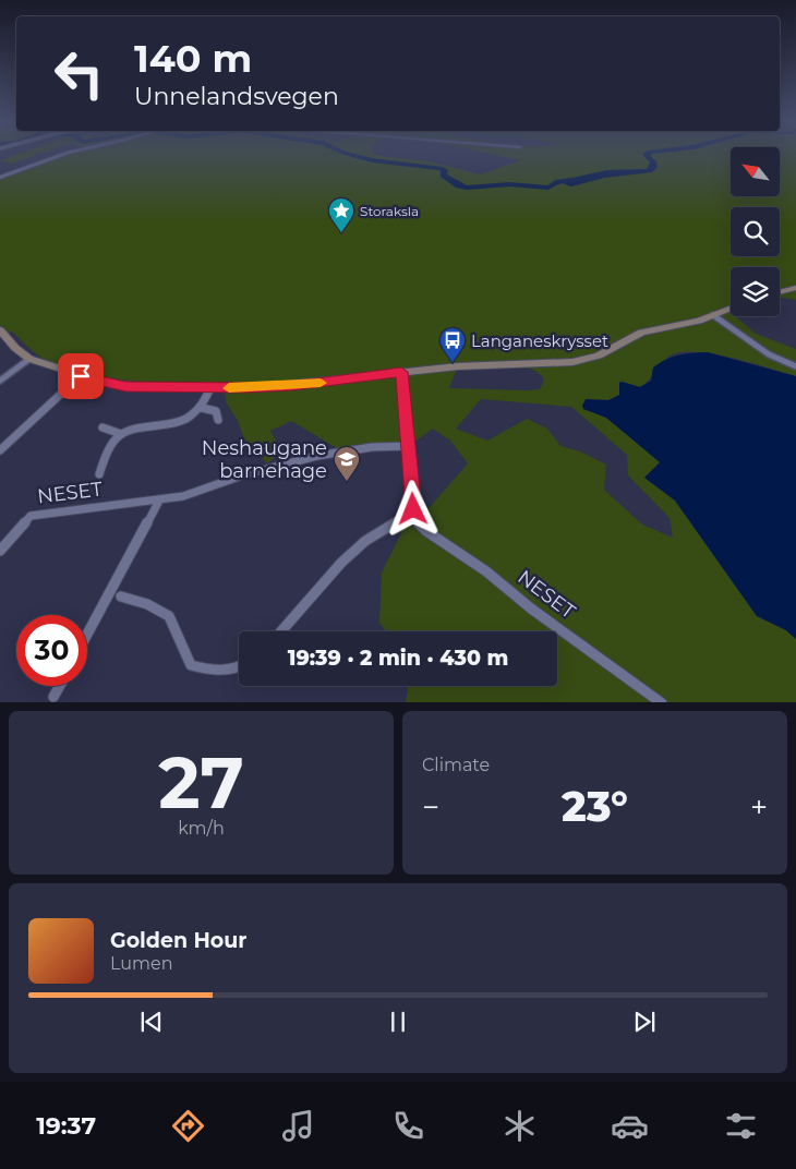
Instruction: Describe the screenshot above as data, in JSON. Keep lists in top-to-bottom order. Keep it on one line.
{"streets":{"street":["NESET"]},"places":{"place":["Storaksla"],"bus stop":["Langaneskrysset"],"school or university":["Neshaugane barnehage"]},"north":"top left","page":{"turn":["140 m","Unnelandsvegen"],"limit":"30","trip":"19:39 · 2 min · 430 m","tile":[["27","km/h"],"Climate"],"heat":["−","23°","+"],"song":["Golden Hour","Lumen"],"tabs":"19:37"}}
